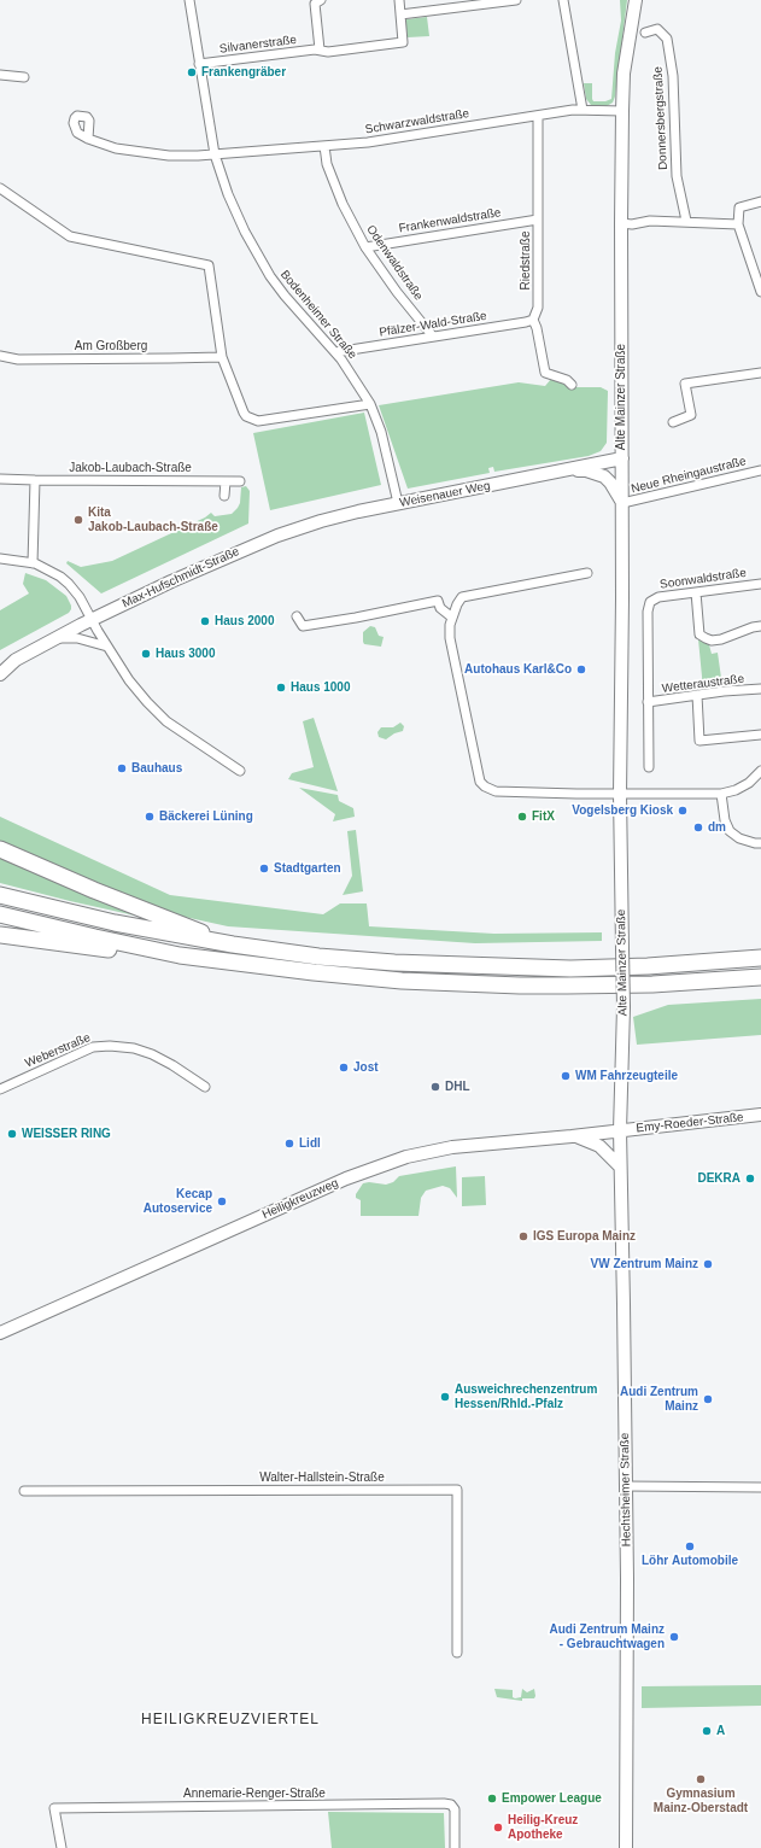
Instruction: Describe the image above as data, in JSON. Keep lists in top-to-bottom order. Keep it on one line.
{"streets":{"street":["Silvanerstraße","Donnersbergstraße","Schwarzwaldstraße","Frankenwaldstraße","Riedstraße","Odenwaldstraße","Bodenheimer Straße","Pfälzer-Wald-Straße","Am Großberg","Alte Mainzer Straße","Jakob-Laubach-Straße","Neue Rheingaustraße","Weisenauer Weg","Max-Hufschmidt-Straße","Soonwaldstraße","Wetteraustraße","Weberstraße","Emy-Roeder-Straße","Heiligkreuzweg","Walter-Hallstein-Straße","Hechtsheimer Straße","Annemarie-Renger-Straße"]},"crossings":[["Silvanerstraße","Bodenheimer Straße"],["Schwarzwaldstraße","Riedstraße"],["Schwarzwaldstraße","Odenwaldstraße"],["Schwarzwaldstraße","Bodenheimer Straße"],["Schwarzwaldstraße","Alte Mainzer Straße"],["Frankenwaldstraße","Riedstraße"],["Frankenwaldstraße","Odenwaldstraße"],["Riedstraße","Pfälzer-Wald-Straße"],["Odenwaldstraße","Pfälzer-Wald-Straße"],["Bodenheimer Straße","Pfälzer-Wald-Straße"],["Bodenheimer Straße","Weisenauer Weg"],["Alte Mainzer Straße","Neue Rheingaustraße"],["Alte Mainzer Straße","Weisenauer Weg"],["Alte Mainzer Straße","Emy-Roeder-Straße"],["Alte Mainzer Straße","Heiligkreuzweg"],["Alte Mainzer Straße","Hechtsheimer Straße"],["Weisenauer Weg","Max-Hufschmidt-Straße"],["Soonwaldstraße","Wetteraustraße"],["Emy-Roeder-Straße","Heiligkreuzweg"],["Emy-Roeder-Straße","Hechtsheimer Straße"],["Heiligkreuzweg","Hechtsheimer Straße"]],"districts":["HEILIGKREUZVIERTEL"],"places":["Frankengräber","Kita Jakob-Laubach-Straße","Haus 2000","Haus 3000","Autohaus Karl&Co","Haus 1000","Bauhaus","Vogelsberg Kiosk","Bäckerei Lüning","FitX","dm","Stadtgarten","Jost","WM Fahrzeugteile","DHL","WEISSER RING","Lidl","DEKRA","Kecap Autoservice","IGS Europa Mainz","VW Zentrum Mainz","Ausweichrechenzentrum Hessen/Rhld.-Pfalz","Audi Zentrum Mainz","Löhr Automobile","Audi Zentrum Mainz - Gebrauchtwagen","A","Gymnasium Mainz-Oberstadt","Empower League","Heilig-Kreuz Apotheke"]}
